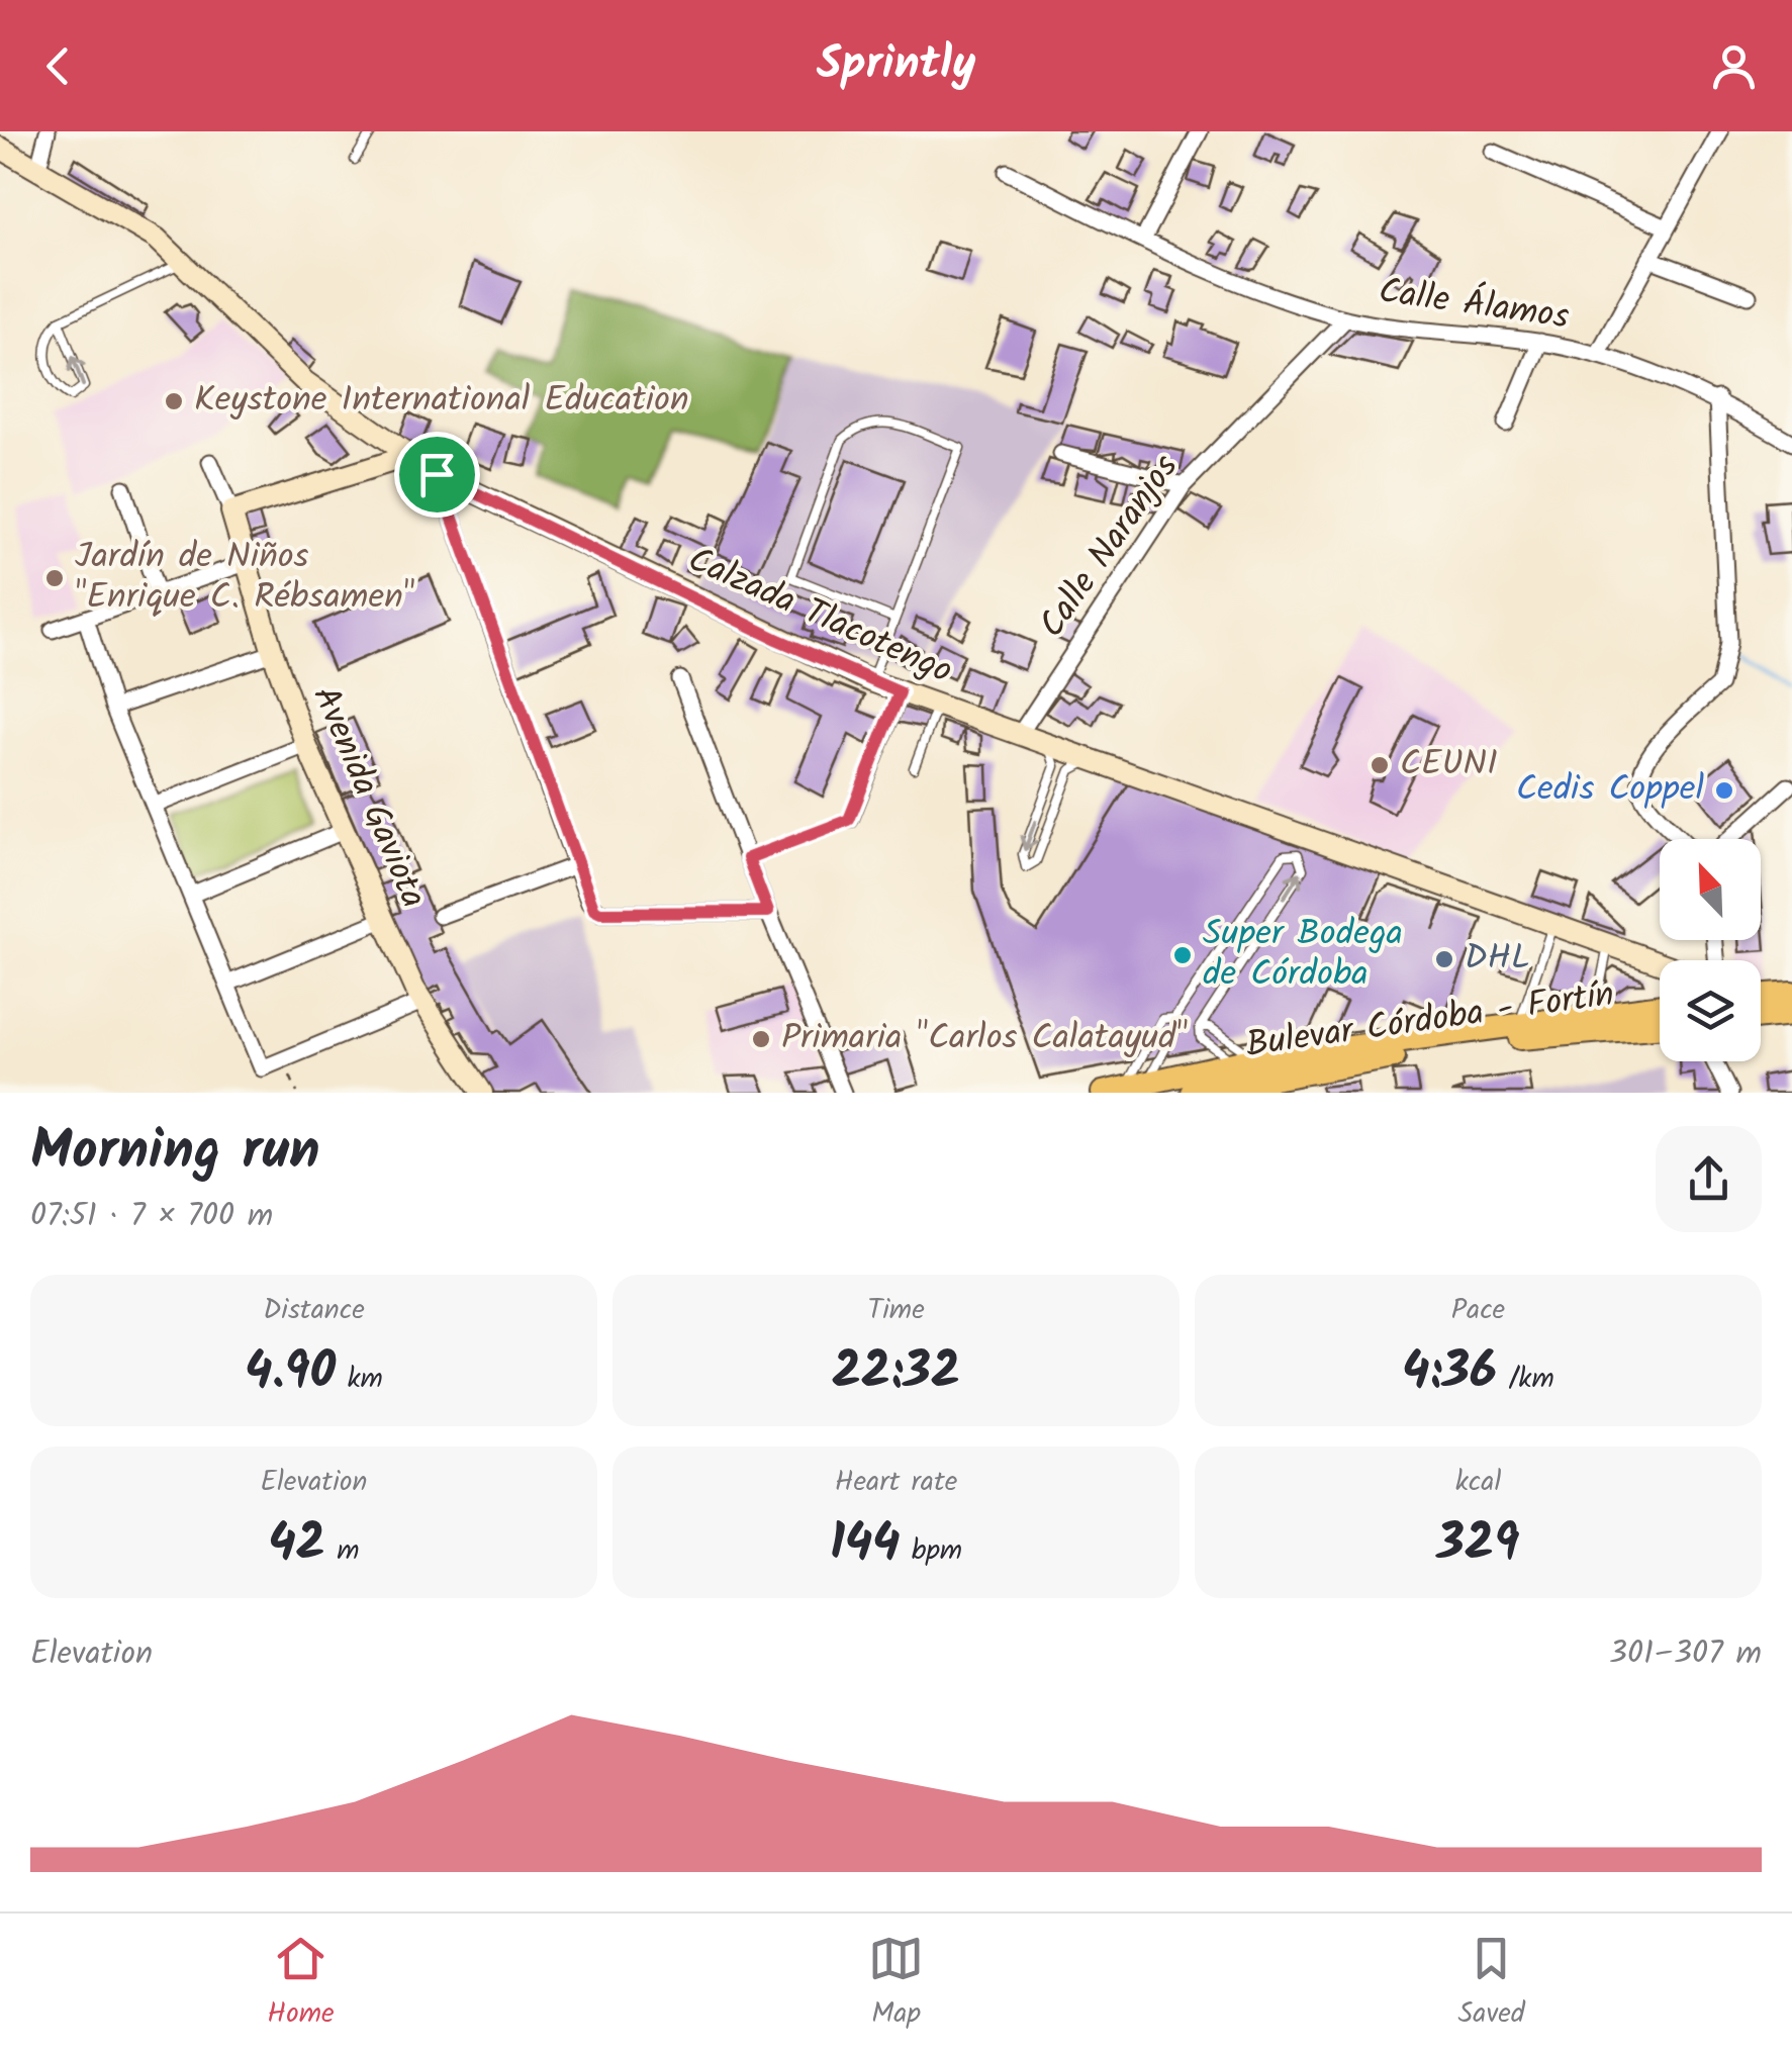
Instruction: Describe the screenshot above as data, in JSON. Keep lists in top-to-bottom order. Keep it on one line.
{"streets":{"main road":["Bulevar Córdoba - Fortín"],"street":["Calle Álamos","Calle Naranjos","Calzada Tlacotengo","Avenida Gaviota"]},"crossings":[["Calle Álamos","Calle Naranjos"],["Calle Naranjos","Calzada Tlacotengo"]],"places":["Keystone International Education","Jardín de Niños \"Enrique C. Rébsamen\"","CEUNI","Cedis Coppel","Super Bodega de Córdoba","DHL","Primaria \"Carlos Calatayud\""],"north":"top left","page":{"header":"Sprintly","heading":["Morning run","07:51 · 7 × 700 m"],"stats":[["Distance","4.90 km"],["Time","22:32"],["Pace","4:36 /km"],["Elevation","42 m"],["Heart rate","144 bpm"],["kcal","329"]],"chart":["Elevation","301–307 m"],"tabs":["Home","Map","Saved"]}}
